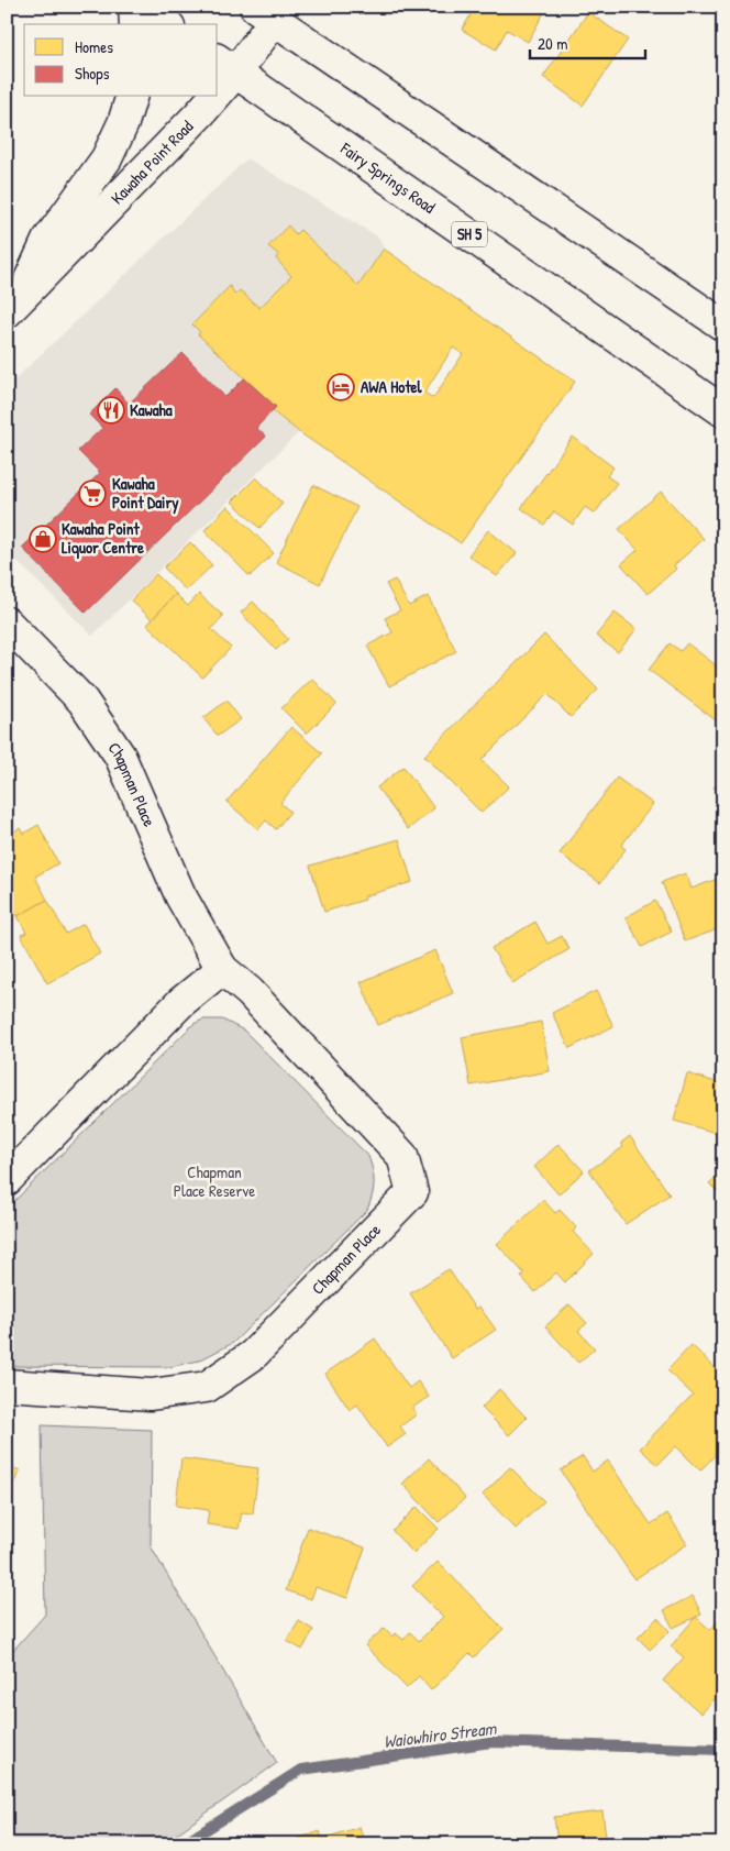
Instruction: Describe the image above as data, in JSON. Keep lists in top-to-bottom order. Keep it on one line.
{"streets":{"main road":["Kawaha Point Road","Fairy Springs Road","SH 5","Chapman Place"]},"crossings":[["Kawaha Point Road","Fairy Springs Road"]],"water":["Waiowhiro Stream"],"parks":["Chapman Place Reserve"],"places":{"hotel":["AWA Hotel"],"restaurant":["Kawaha"],"supermarket":["Kawaha Point Dairy"],"shop":["Kawaha Point Liquor Centre"]},"legend":["Homes","Shops"],"scale_bar":"20 m"}
